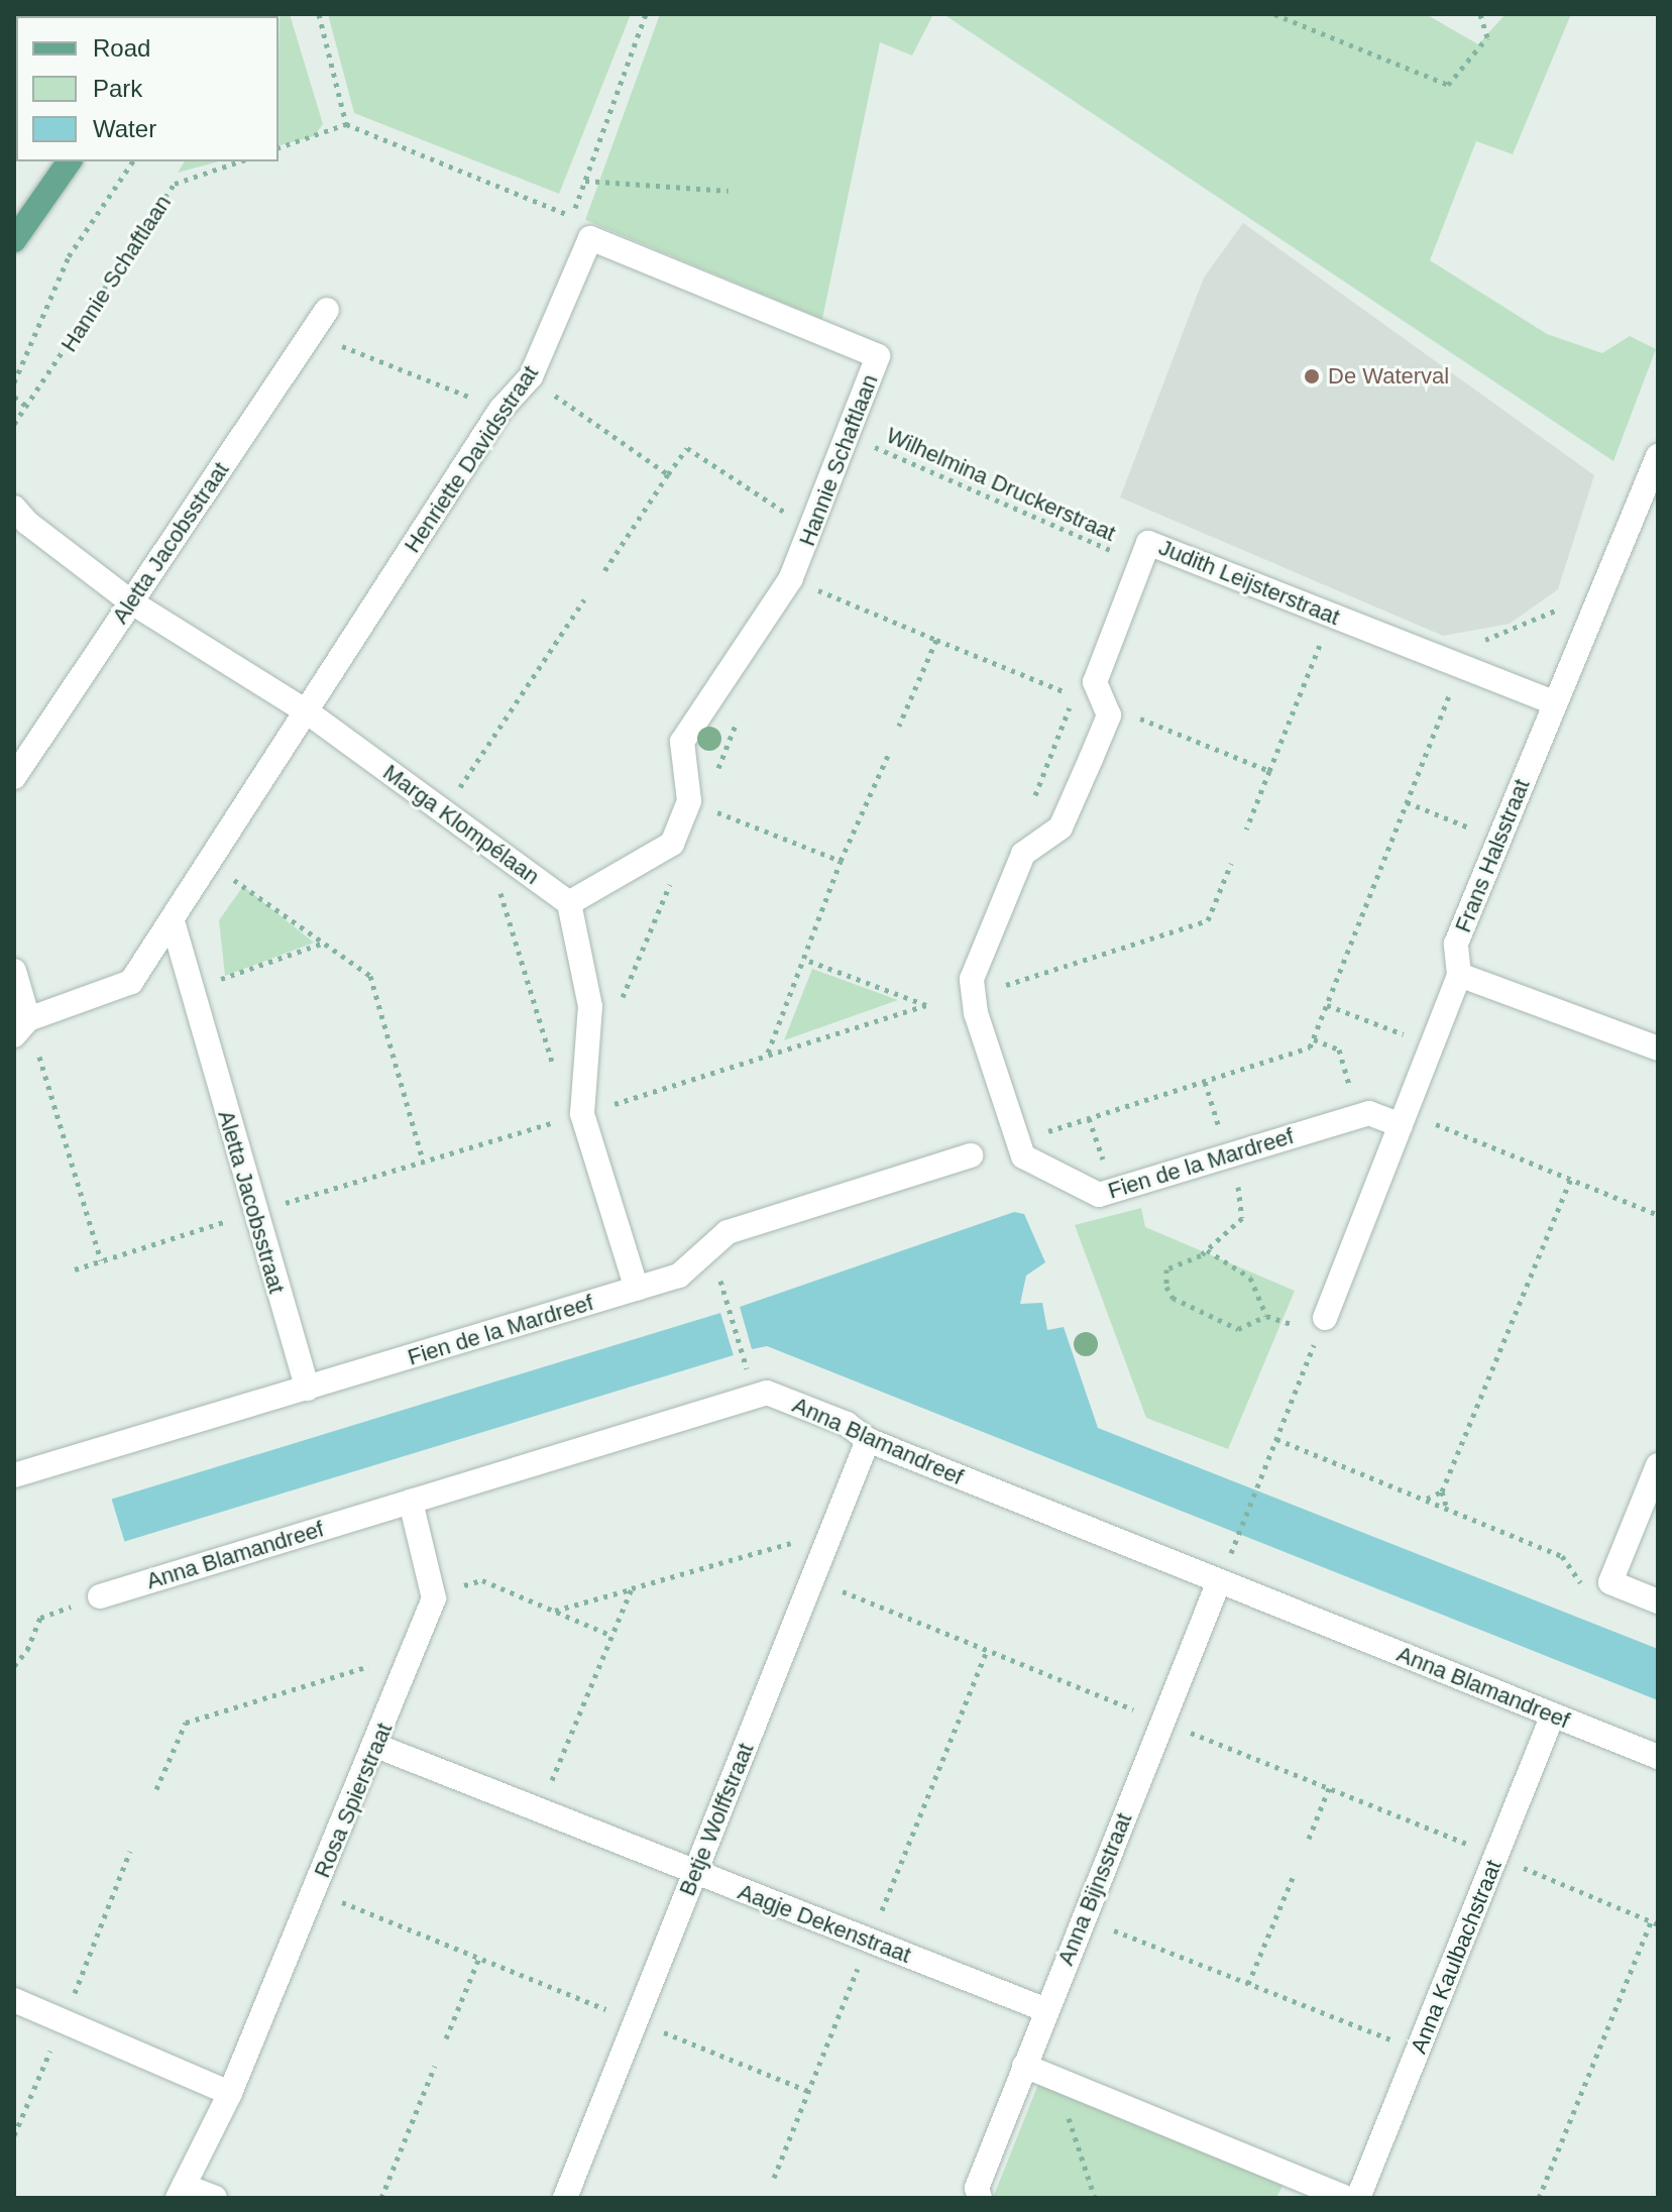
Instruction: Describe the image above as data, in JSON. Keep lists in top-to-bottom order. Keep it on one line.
{"streets":{"street":["Hannie Schaftlaan","Henriette Davidsstraat","Aletta Jacobsstraat","Judith Leijsterstraat","Marga Klompélaan","Frans Halsstraat","Fien de la Mardreef","Anna Blamandreef","Rosa Spierstraat","Betje Wolffstraat","Anna Bijnsstraat","Aagje Dekenstraat","Anna Kaulbachstraat"],"path":["Wilhelmina Druckerstraat"]},"crossings":[["Hannie Schaftlaan","Henriette Davidsstraat"],["Hannie Schaftlaan","Wilhelmina Druckerstraat"],["Henriette Davidsstraat","Marga Klompélaan"],["Wilhelmina Druckerstraat","Judith Leijsterstraat"],["Aletta Jacobsstraat","Marga Klompélaan"],["Aletta Jacobsstraat","Fien de la Mardreef"],["Judith Leijsterstraat","Frans Halsstraat"],["Frans Halsstraat","Fien de la Mardreef"],["Anna Blamandreef","Betje Wolffstraat"],["Anna Blamandreef","Anna Bijnsstraat"],["Anna Blamandreef","Anna Kaulbachstraat"],["Rosa Spierstraat","Aagje Dekenstraat"],["Betje Wolffstraat","Aagje Dekenstraat"],["Anna Bijnsstraat","Aagje Dekenstraat"]],"places":["De Waterval"],"legend":["Road","Park","Water"]}
